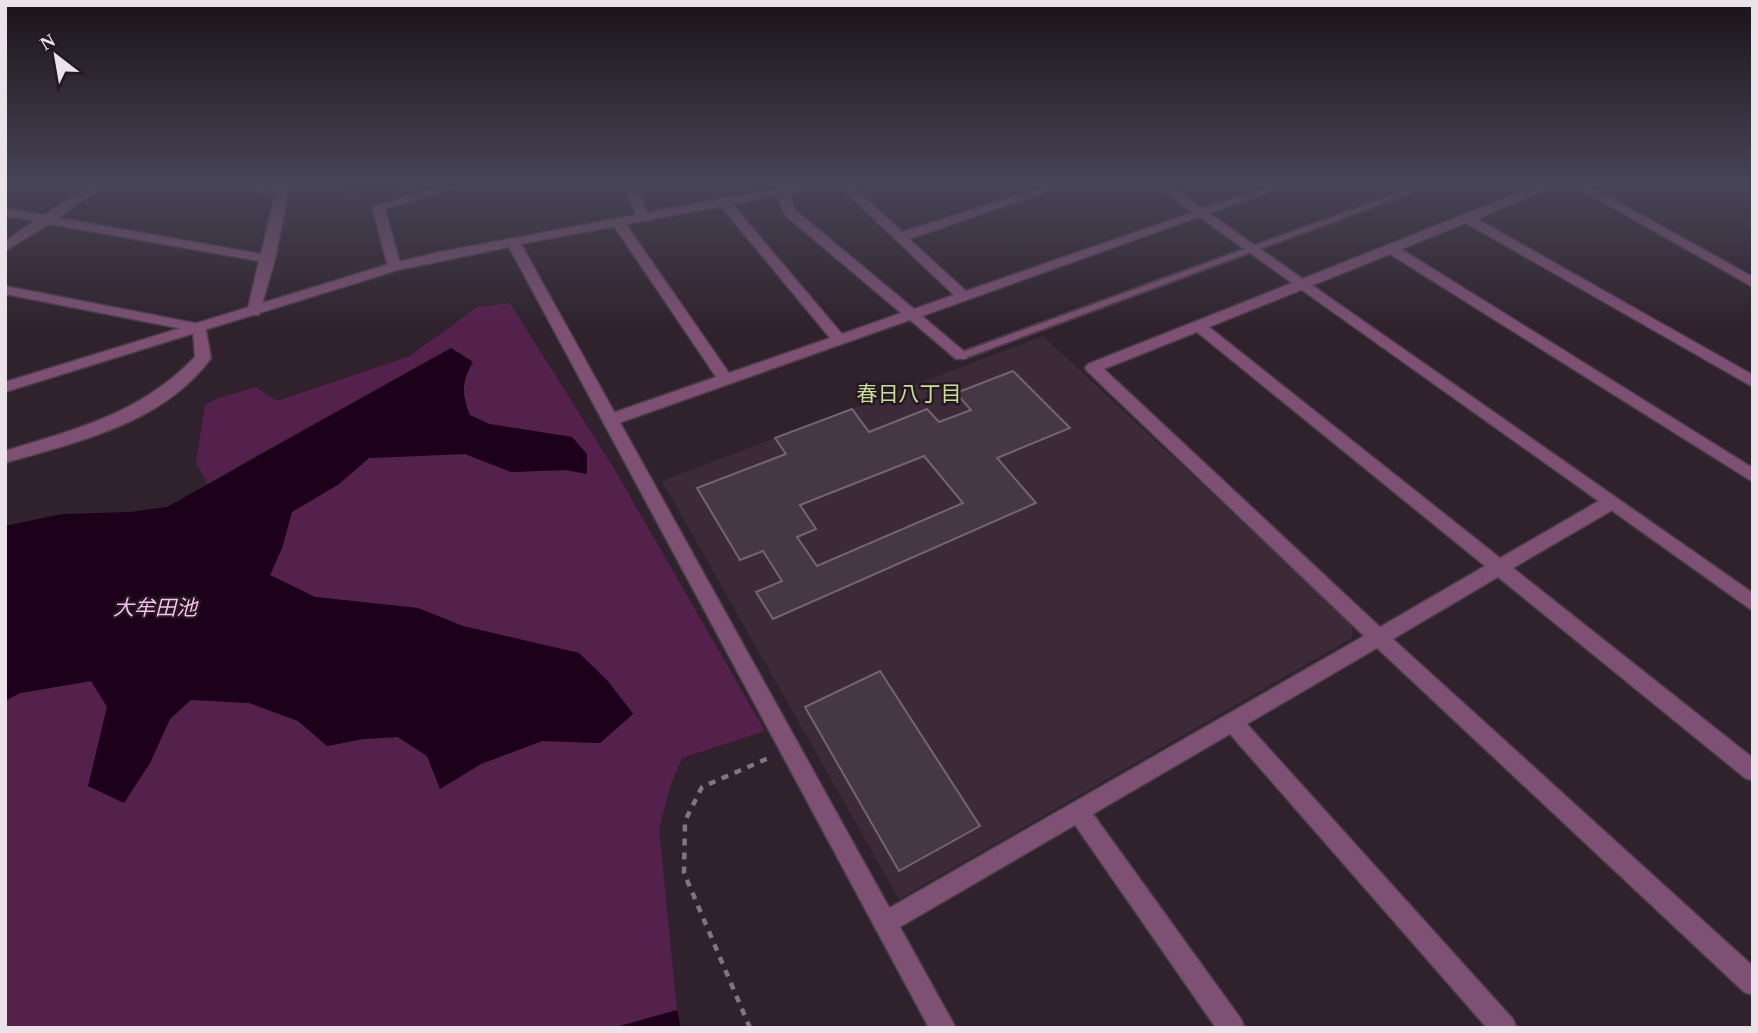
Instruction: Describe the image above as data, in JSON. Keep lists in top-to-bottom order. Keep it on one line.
{"districts":["春日八丁目"],"water":["大牟田池"],"north":"top left"}
